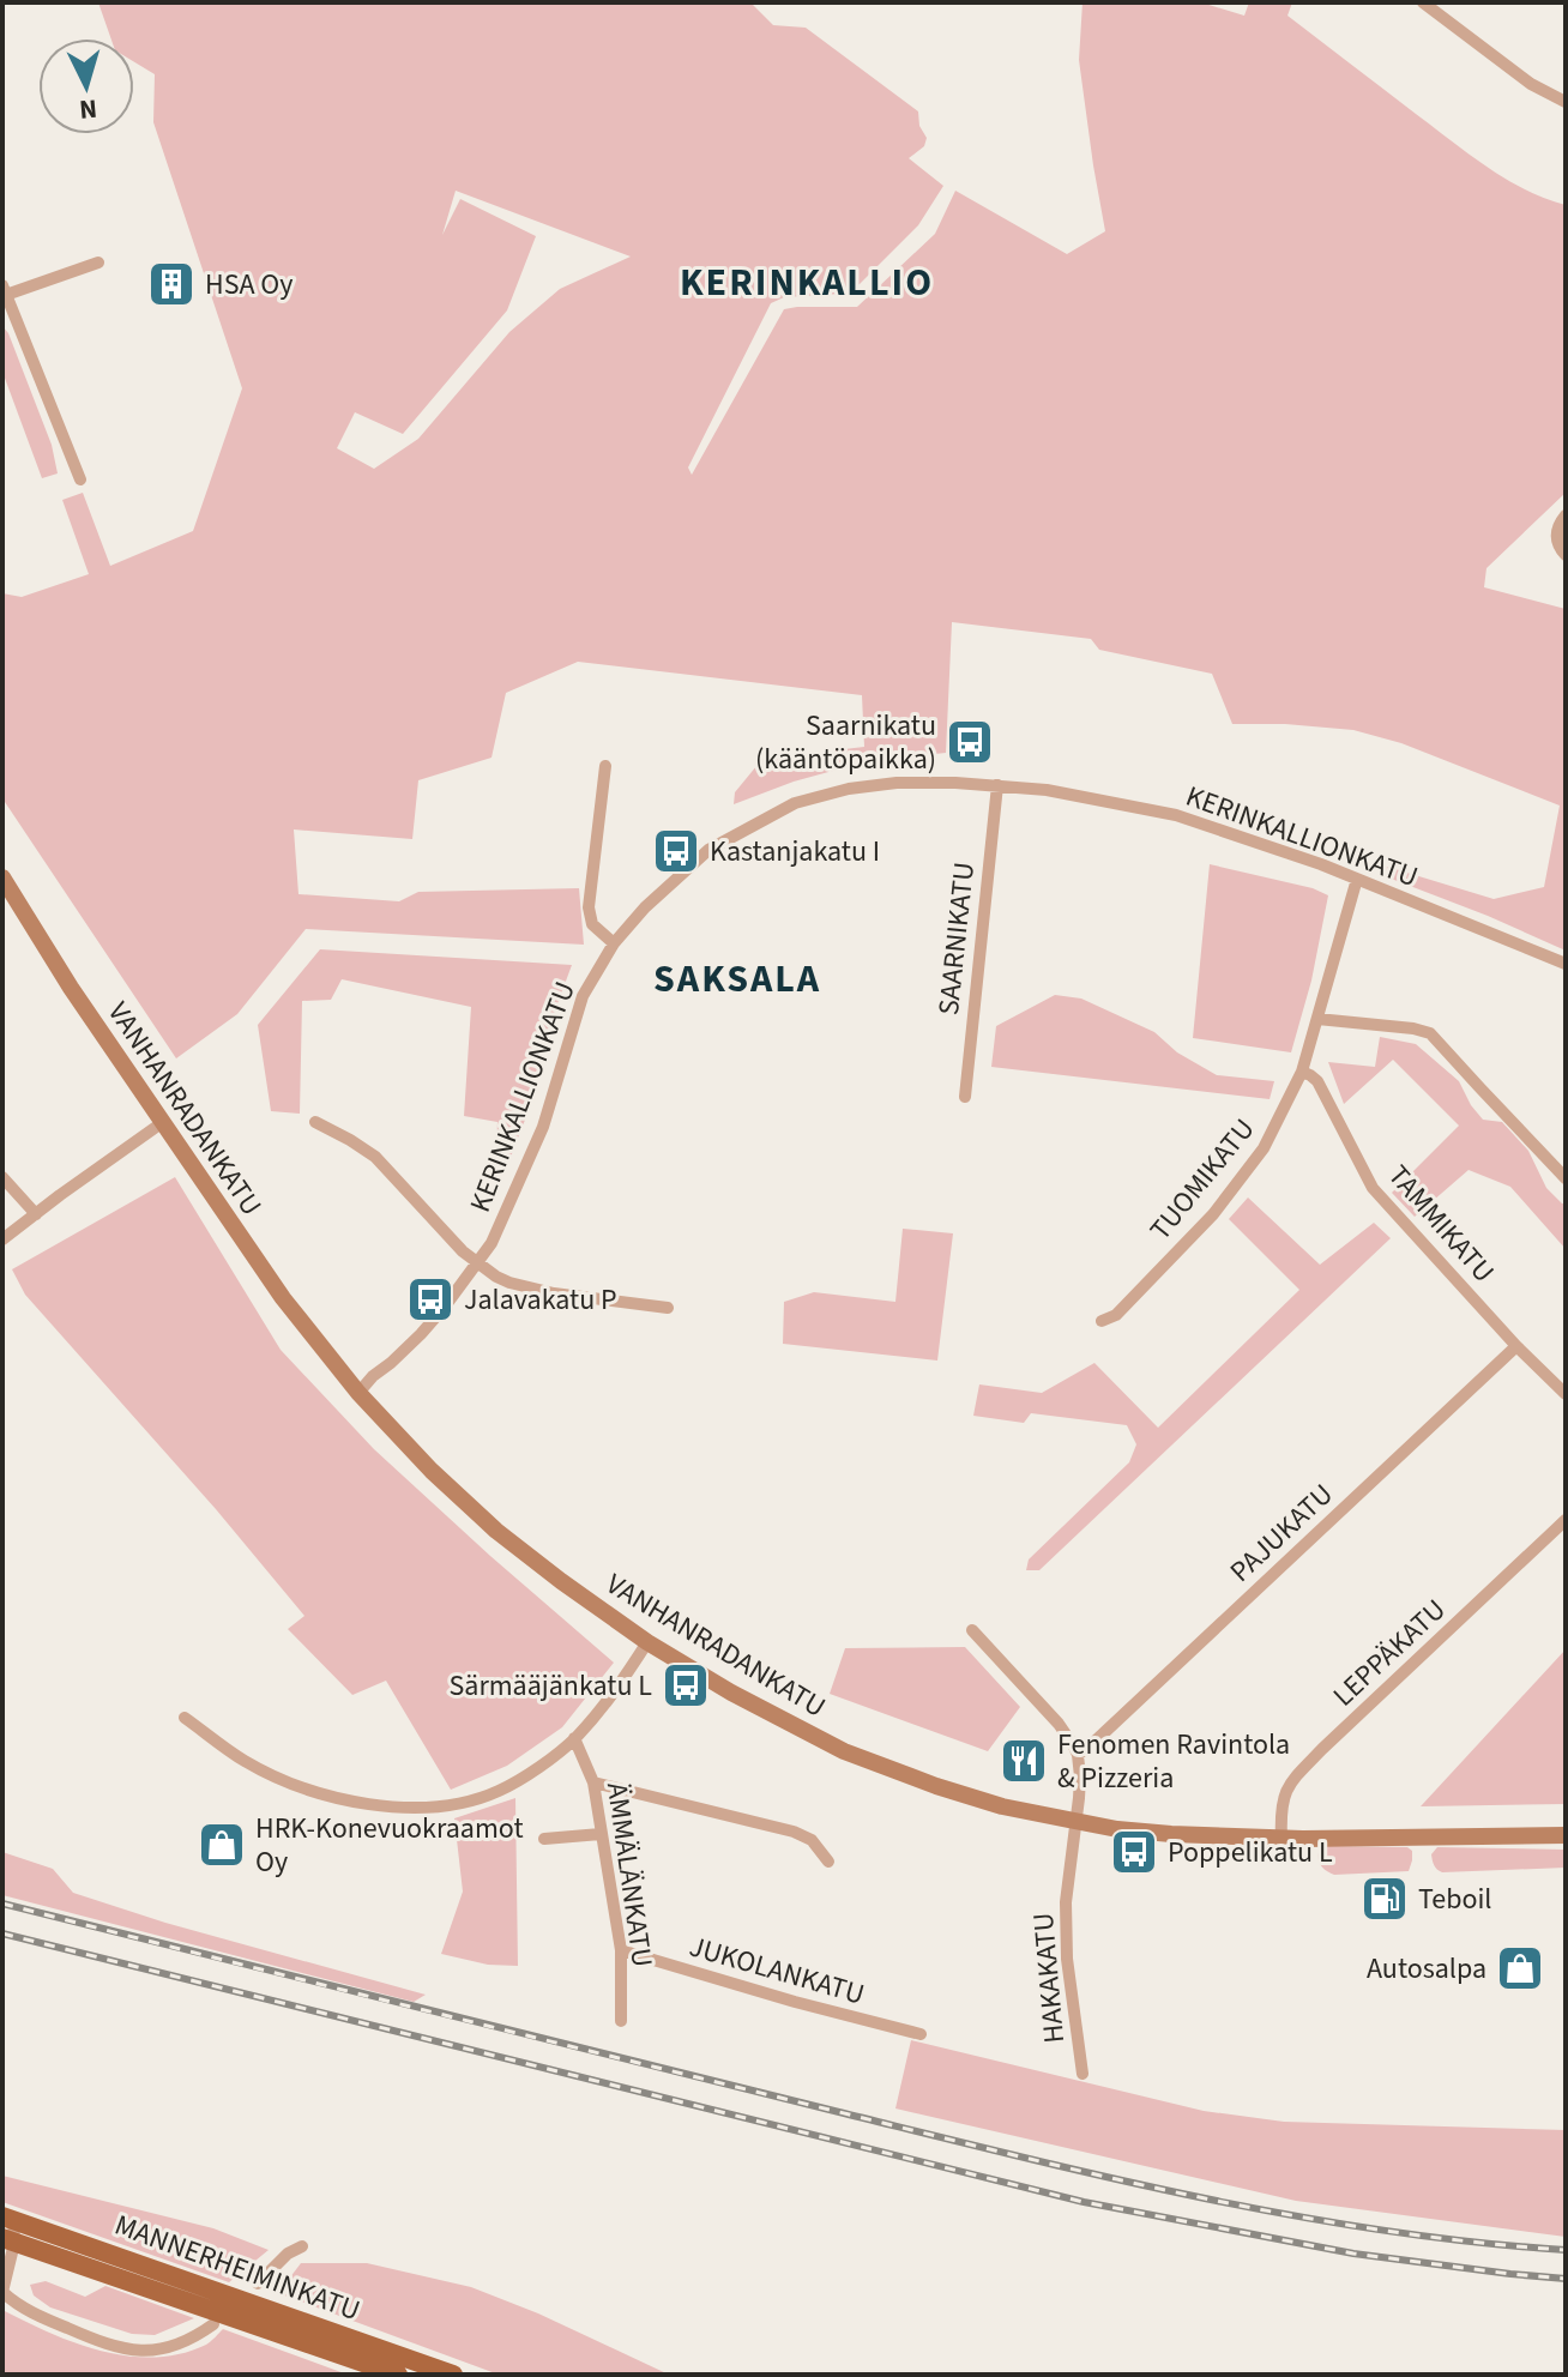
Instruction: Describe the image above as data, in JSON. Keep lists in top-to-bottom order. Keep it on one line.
{"streets":{"main road":["MANNERHEIMINKATU"],"street":["KERINKALLIONKATU","SAARNIKATU","VANHANRADANKATU","TUOMIKATU","TAMMIKATU","PAJUKATU","LEPPÄKATU","ÄMMÄLÄNKATU","JUKOLANKATU","HAKAKATU"]},"crossings":[["KERINKALLIONKATU","SAARNIKATU"],["KERINKALLIONKATU","VANHANRADANKATU"],["KERINKALLIONKATU","TUOMIKATU"],["VANHANRADANKATU","LEPPÄKATU"],["VANHANRADANKATU","HAKAKATU"],["TUOMIKATU","TAMMIKATU"],["TAMMIKATU","PAJUKATU"],["PAJUKATU","HAKAKATU"],["ÄMMÄLÄNKATU","JUKOLANKATU"]],"districts":["KERINKALLIO","SAKSALA"],"places":{"building":["HSA Oy"],"bus stop":["Saarnikatu (kääntöpaikka)","Kastanjakatu I","Jalavakatu P","Särmääjänkatu L","Poppelikatu L"],"restaurant":["Fenomen Ravintola & Pizzeria"],"shop":["HRK-Konevuokraamot Oy","Autosalpa"],"fuel station":["Teboil"]},"north":"bottom"}
